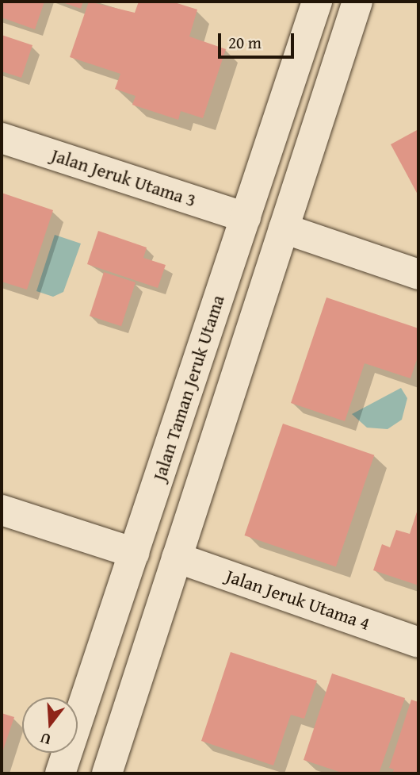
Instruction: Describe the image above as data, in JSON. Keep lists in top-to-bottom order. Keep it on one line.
{"streets":{"street":["Jalan Jeruk Utama 3","Jalan Taman Jeruk Utama","Jalan Jeruk Utama 4"]},"crossings":[["Jalan Jeruk Utama 3","Jalan Taman Jeruk Utama"]],"scale_bar":"20 m","north":"bottom"}
